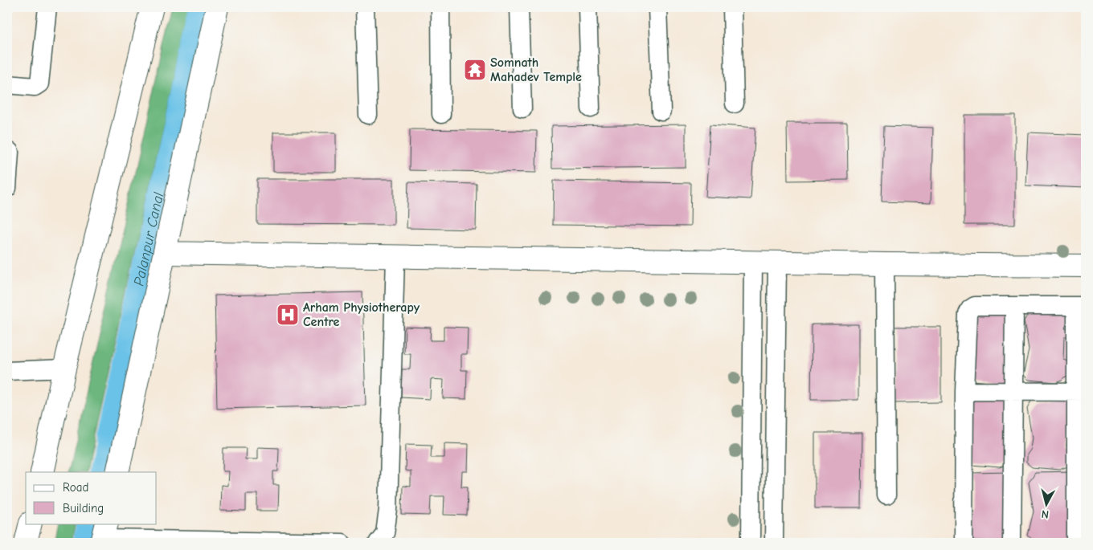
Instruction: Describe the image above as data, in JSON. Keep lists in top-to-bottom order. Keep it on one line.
{"water":["Palanpur Canal"],"places":{"temple":["Somnath Mahadev Temple"],"hospital":["Arham Physiotherapy Centre"]},"legend":["Road","Building"],"north":"bottom"}
